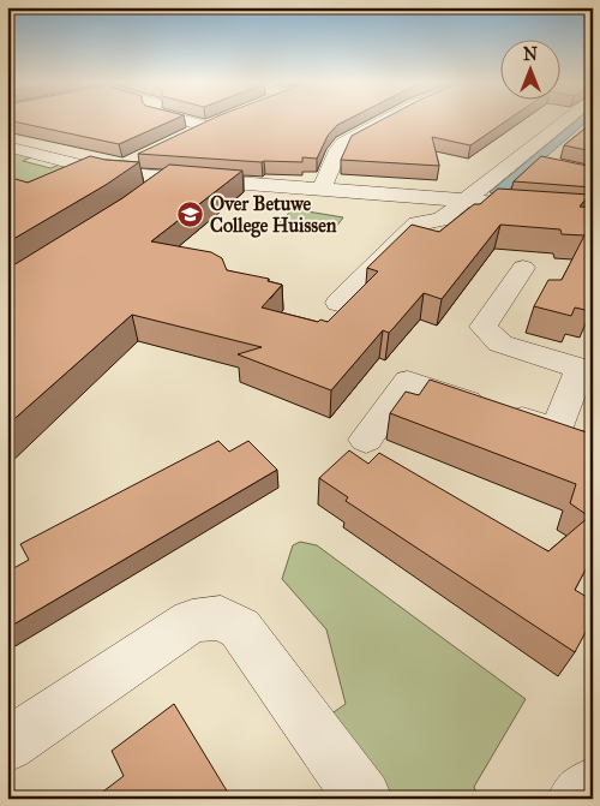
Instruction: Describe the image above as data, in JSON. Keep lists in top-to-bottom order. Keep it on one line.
{"places":{"school or university":["Over Betuwe College Huissen"]},"north":"top"}
